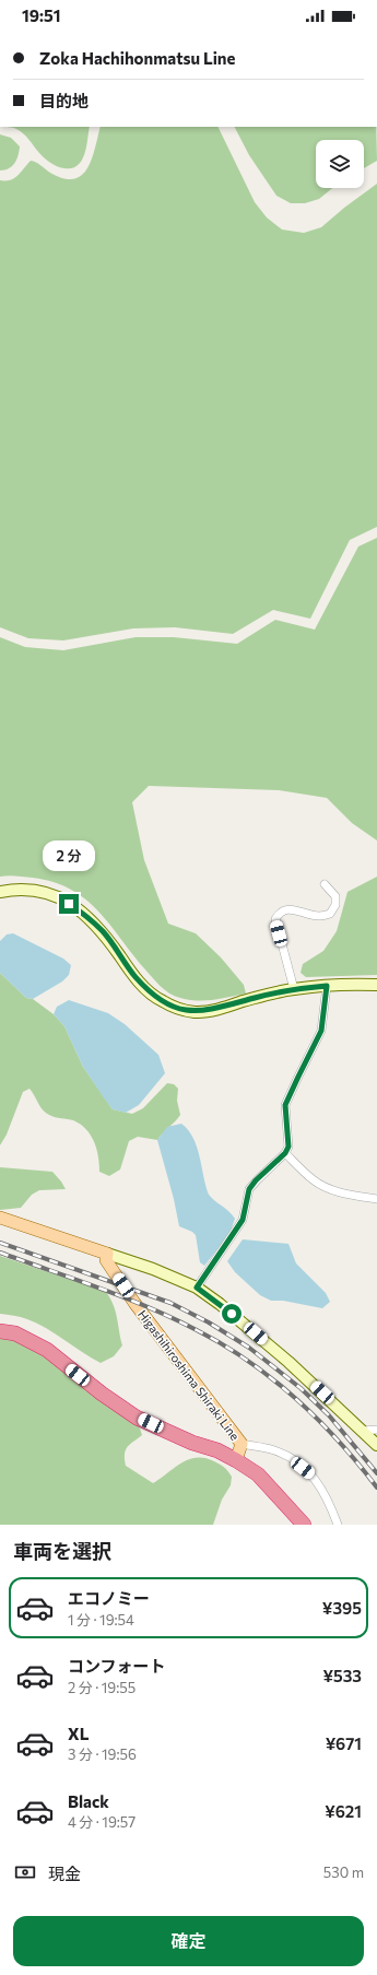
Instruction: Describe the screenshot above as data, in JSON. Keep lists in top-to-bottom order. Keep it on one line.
{"streets":{"main road":["Higashihiroshima Shiraki Line"]},"page":{"status":"19:51","banner":["Zoka Hachihonmatsu Line","目的地"],"bubble":"2 分","heading":"車両を選択","list":[{"name":"エコノミー","note":"1 分 · 19:54","value":"¥395"},{"name":"コンフォート","note":"2 分 · 19:55","value":"¥533"},{"name":"XL","note":"3 分 · 19:56","value":"¥671"},{"name":"Black","note":"4 分 · 19:57","value":"¥621"}],"pay":["現金","530 m"],"buttons":"確定"}}
